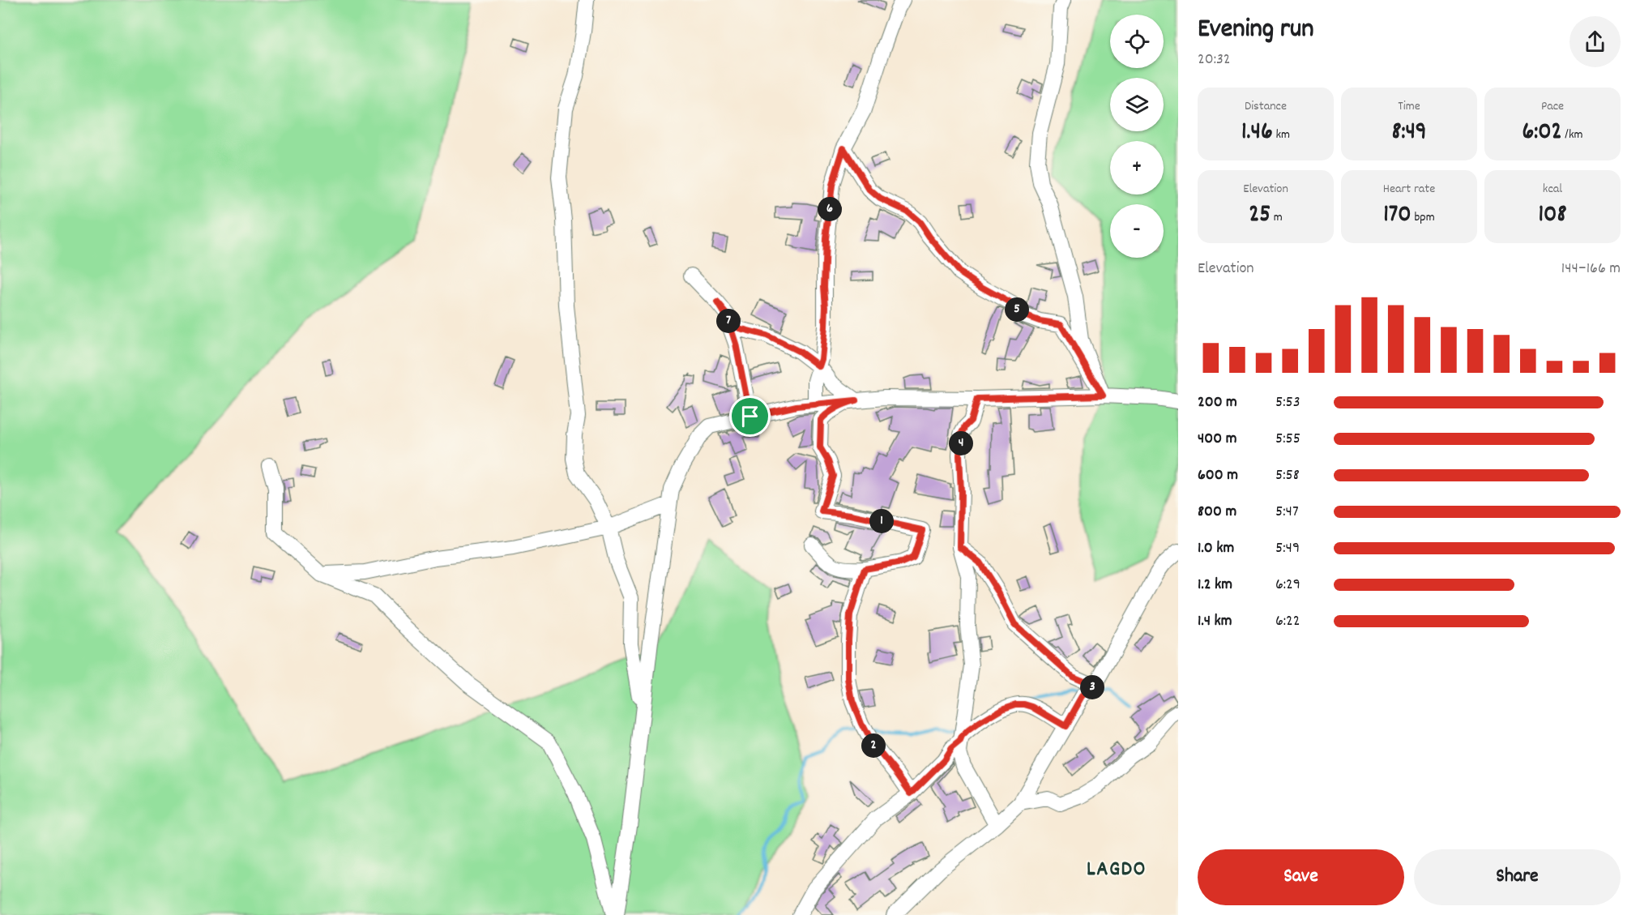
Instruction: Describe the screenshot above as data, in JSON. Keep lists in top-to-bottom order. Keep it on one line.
{"districts":["LAGDO"],"page":{"heading":["Evening run","20:32"],"map_buttons":["+","−"],"stats":[["Distance","1.46 km"],["Time","8:49"],["Pace","6:02 /km"],["Elevation","25 m"],["Heart rate","170 bpm"],["kcal","108"]],"pins":["6","5","7","4","1","3","2"],"chart":["Elevation","144–166 m"],"list":[{"name":"200 m","note":"5:53"},{"name":"400 m","note":"5:55"},{"name":"600 m","note":"5:58"},{"name":"800 m","note":"5:47"},{"name":"1.0 km","note":"5:49"},{"name":"1.2 km","note":"6:29"},{"name":"1.4 km","note":"6:22"}],"buttons":["Save","Share"]}}
